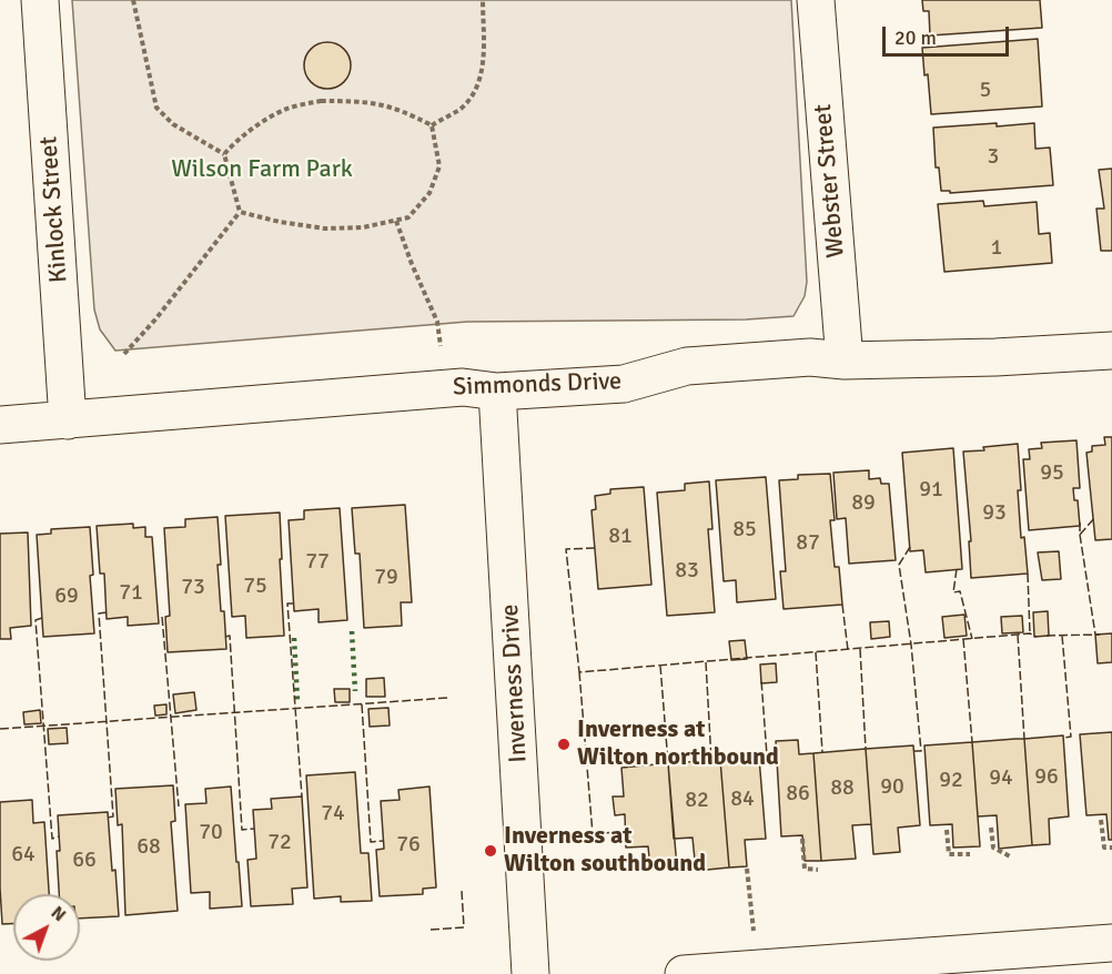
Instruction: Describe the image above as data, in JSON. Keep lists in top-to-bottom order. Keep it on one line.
{"streets":{"street":["Webster Street","Kinlock Street","Simmonds Drive","Inverness Drive"]},"crossings":[["Webster Street","Simmonds Drive"],["Kinlock Street","Simmonds Drive"],["Simmonds Drive","Inverness Drive"]],"parks":["Wilson Farm Park"],"places":["Inverness at Wilton northbound","Inverness at Wilton southbound"],"house_numbers":["5","3","1","95","91","89","93","85","81","87","77","83","79","75","73","71","69","96","94","92","90","88","86","84","82","74","70","72","76","68","64","66"],"scale_bar":"20 m","north":"top right"}
